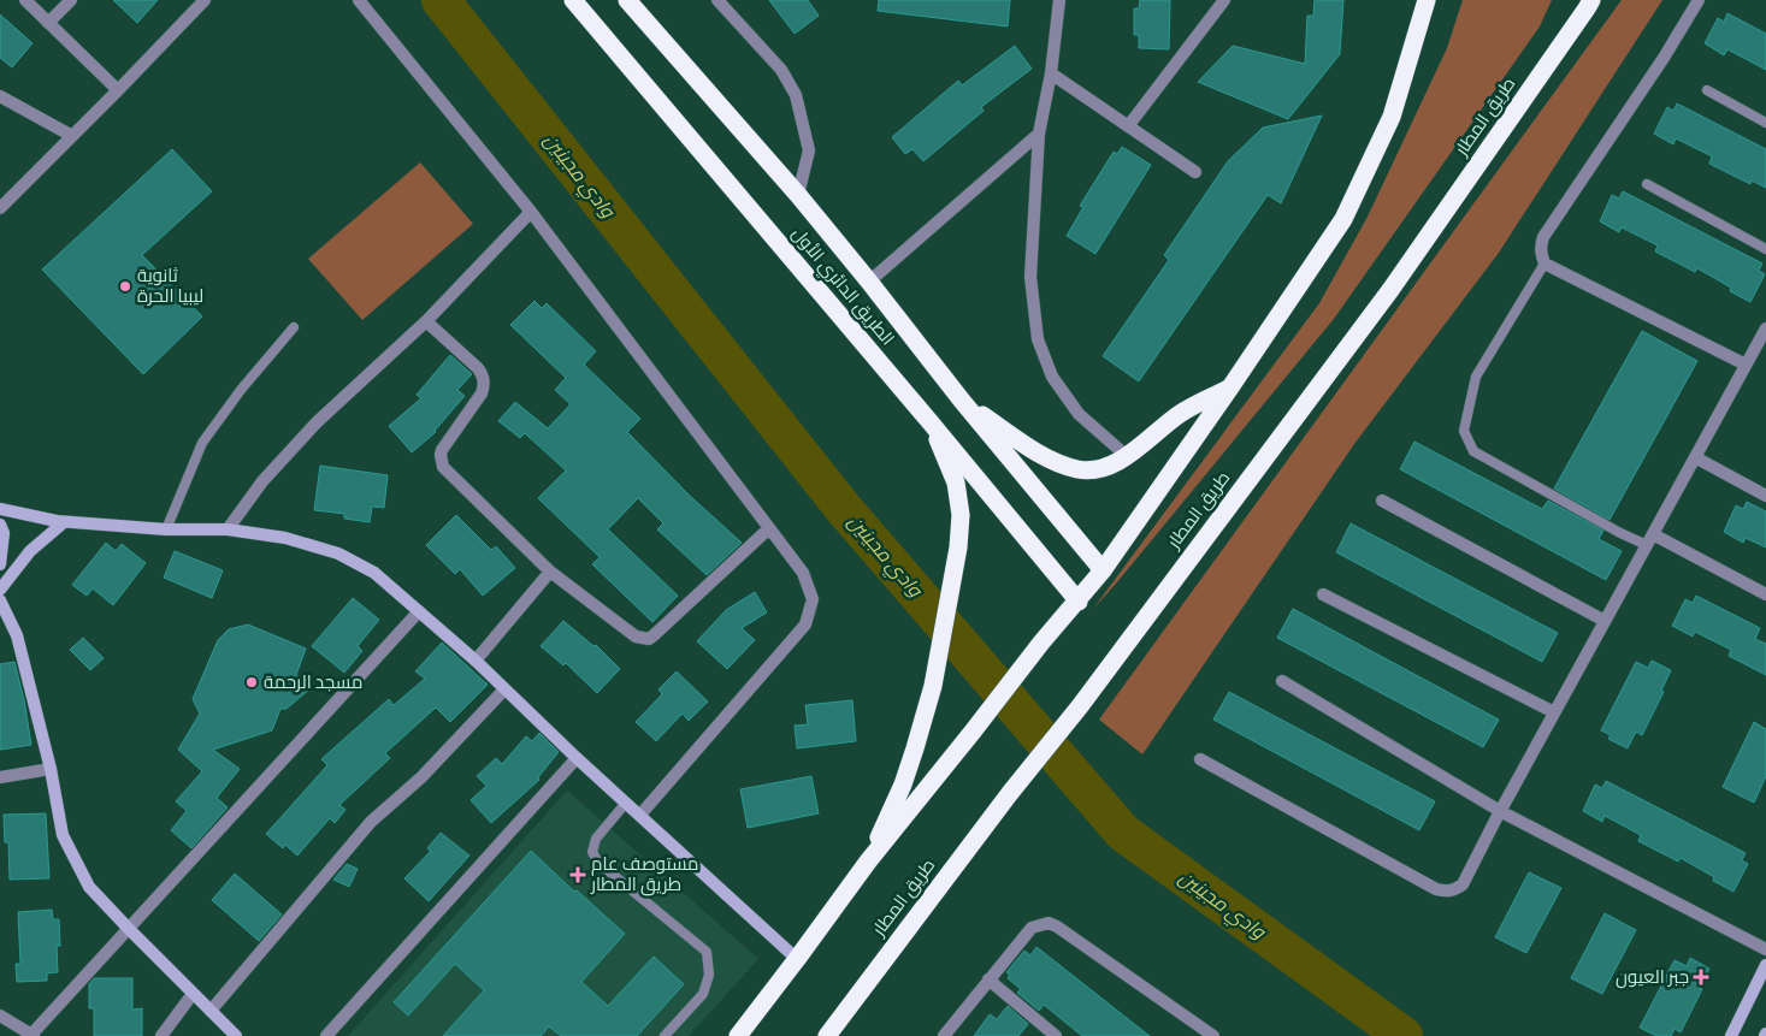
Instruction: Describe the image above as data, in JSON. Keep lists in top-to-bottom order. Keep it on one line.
{"streets":{"highway":["طريق المطار","الطريق الدائري الأول"]},"water":["وادي مجينين"],"places":{"other":["ثانوية ليبيا الحرة","مسجد الرحمة"],"health":["مستوصف عام طريق المطار","جبر العيون"]}}
